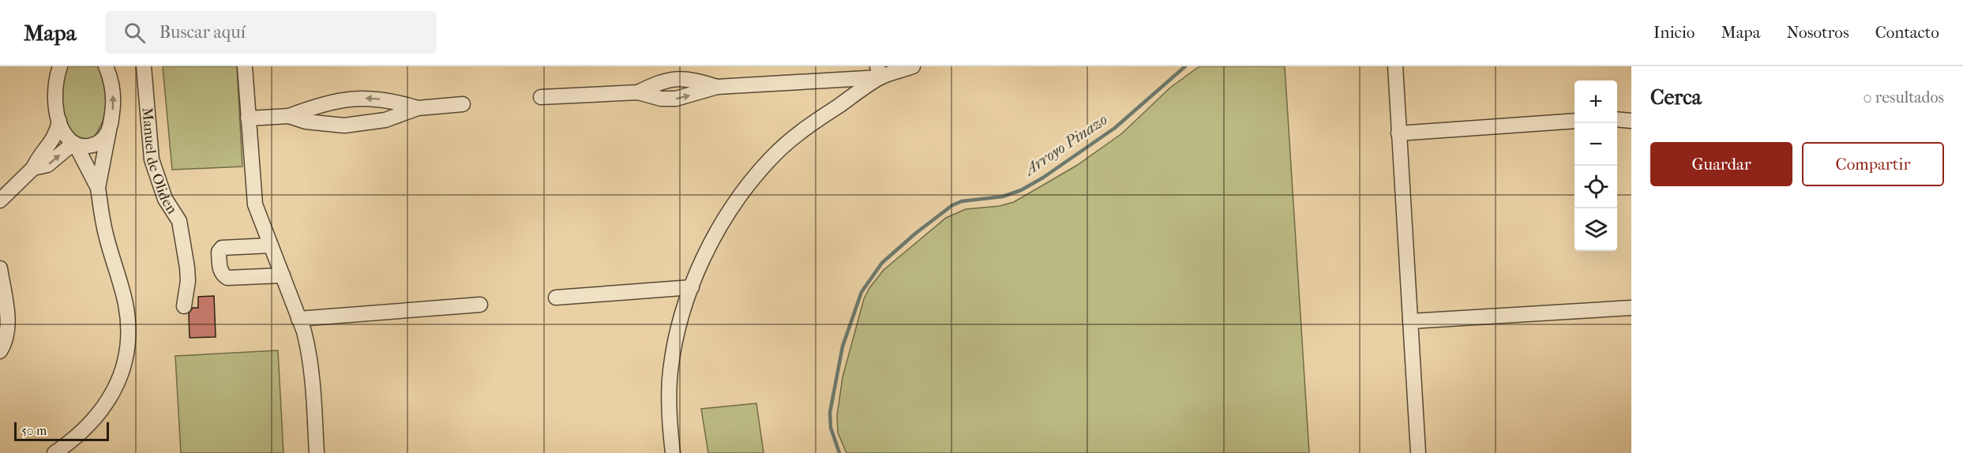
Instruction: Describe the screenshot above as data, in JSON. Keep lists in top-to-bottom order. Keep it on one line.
{"streets":{"street":["Manuel de Oliden"]},"water":["Arroyo Pinazo"],"scale_bar":"50 m","page":{"header":"Mapa","search":"Buscar aquí","nav":["Inicio","Mapa","Nosotros","Contacto"],"heading":["Cerca","0 resultados"],"map_buttons":["+","−"],"buttons":["Guardar","Compartir"],"scale":"50 m"}}
